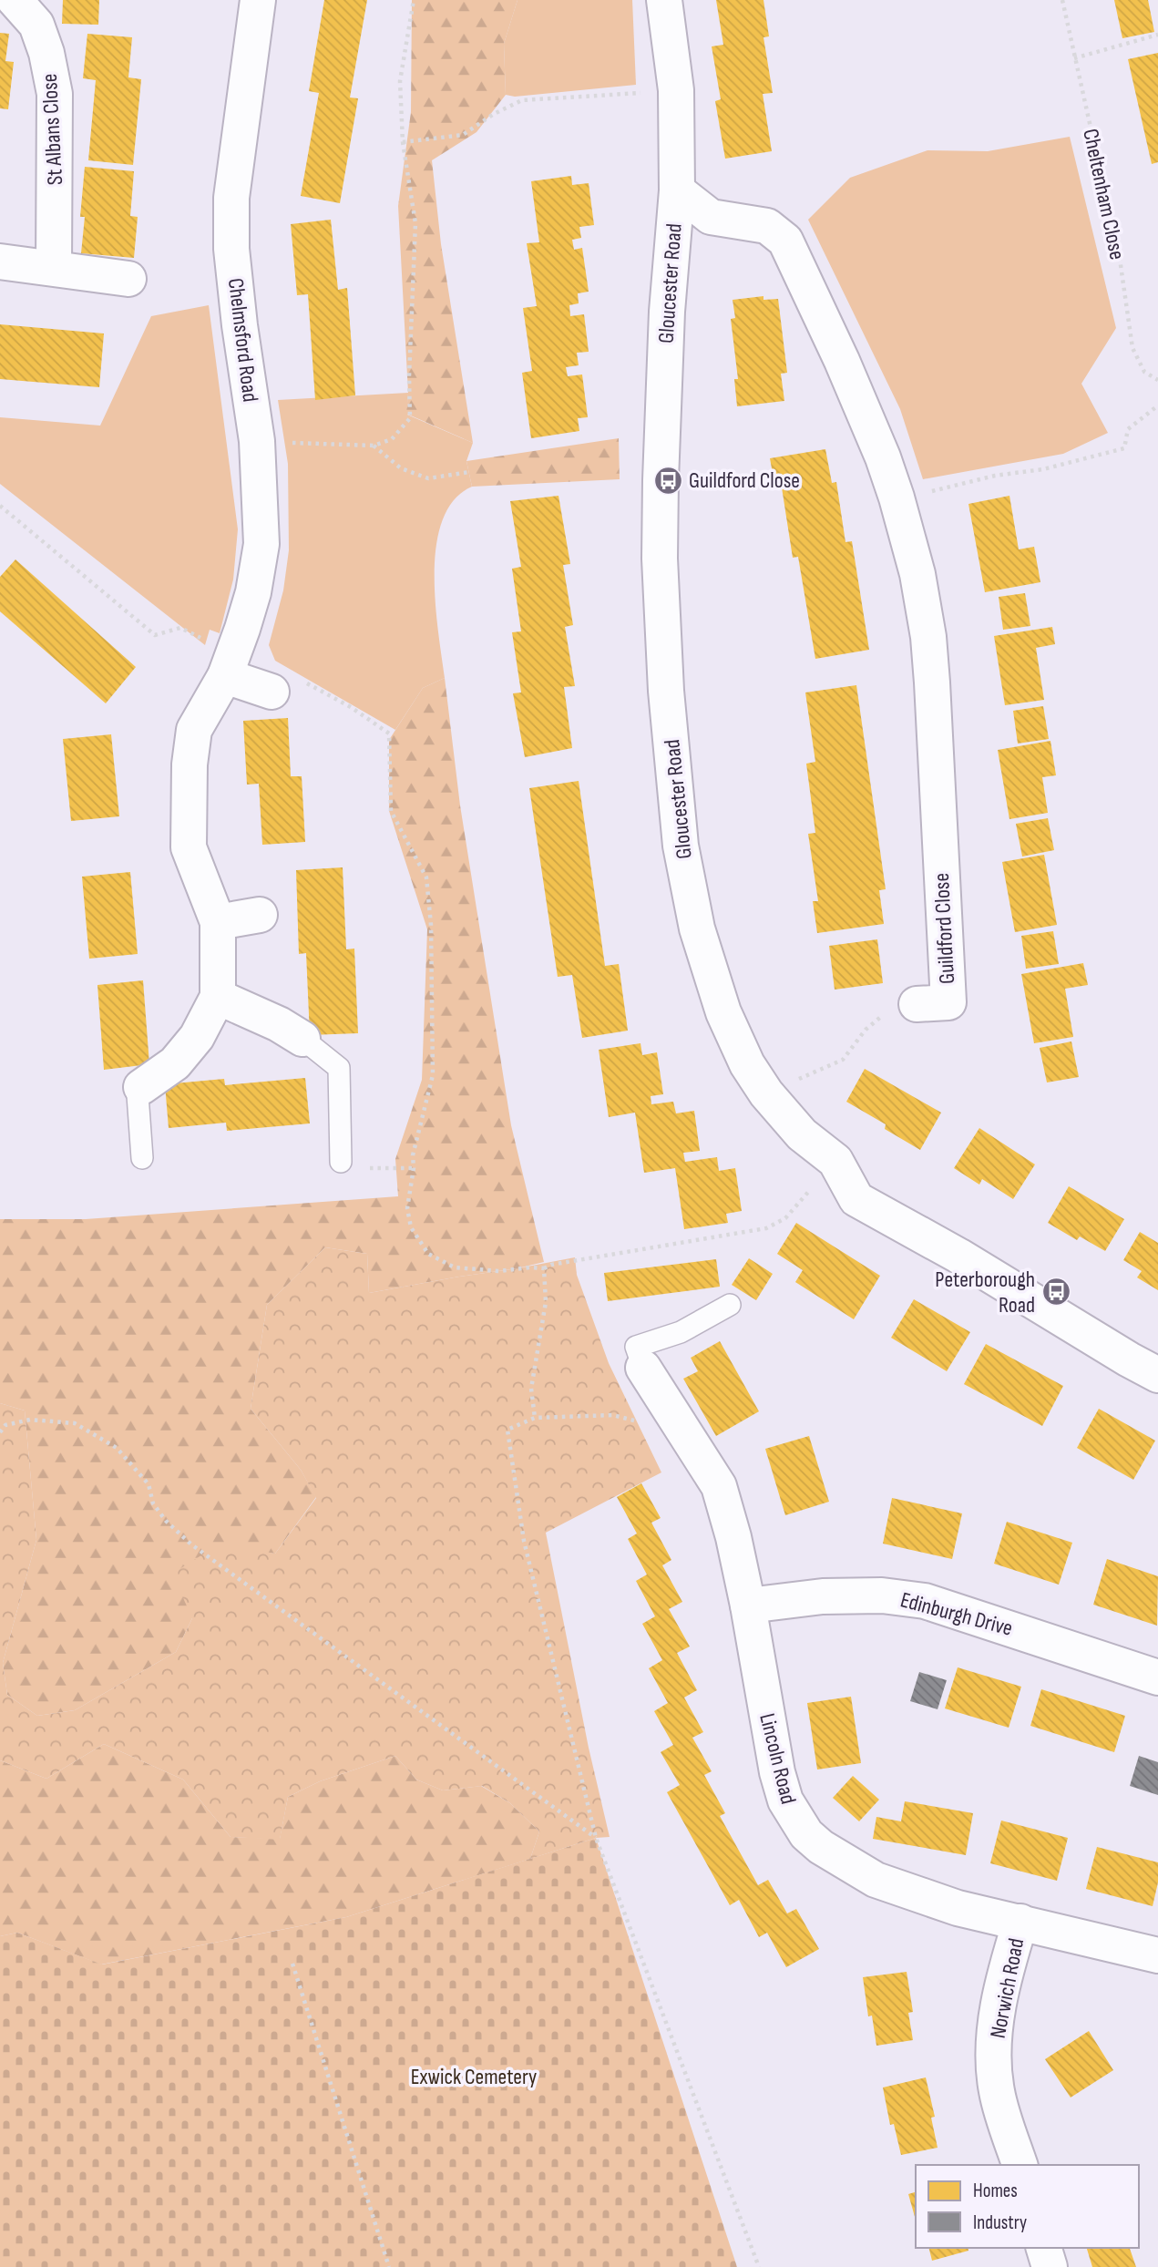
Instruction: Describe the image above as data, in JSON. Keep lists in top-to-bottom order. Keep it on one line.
{"streets":{"street":["St Albans Close","Gloucester Road","Chelmsford Road","Guildford Close","Edinburgh Drive","Lincoln Road","Norwich Road"],"path":["Cheltenham Close"]},"crossings":[["Gloucester Road","Guildford Close"],["Edinburgh Drive","Lincoln Road"],["Lincoln Road","Norwich Road"]],"parks":["Exwick Cemetery"],"places":{"bus stop":["Guildford Close","Peterborough Road"]},"legend":["Homes","Industry"]}
